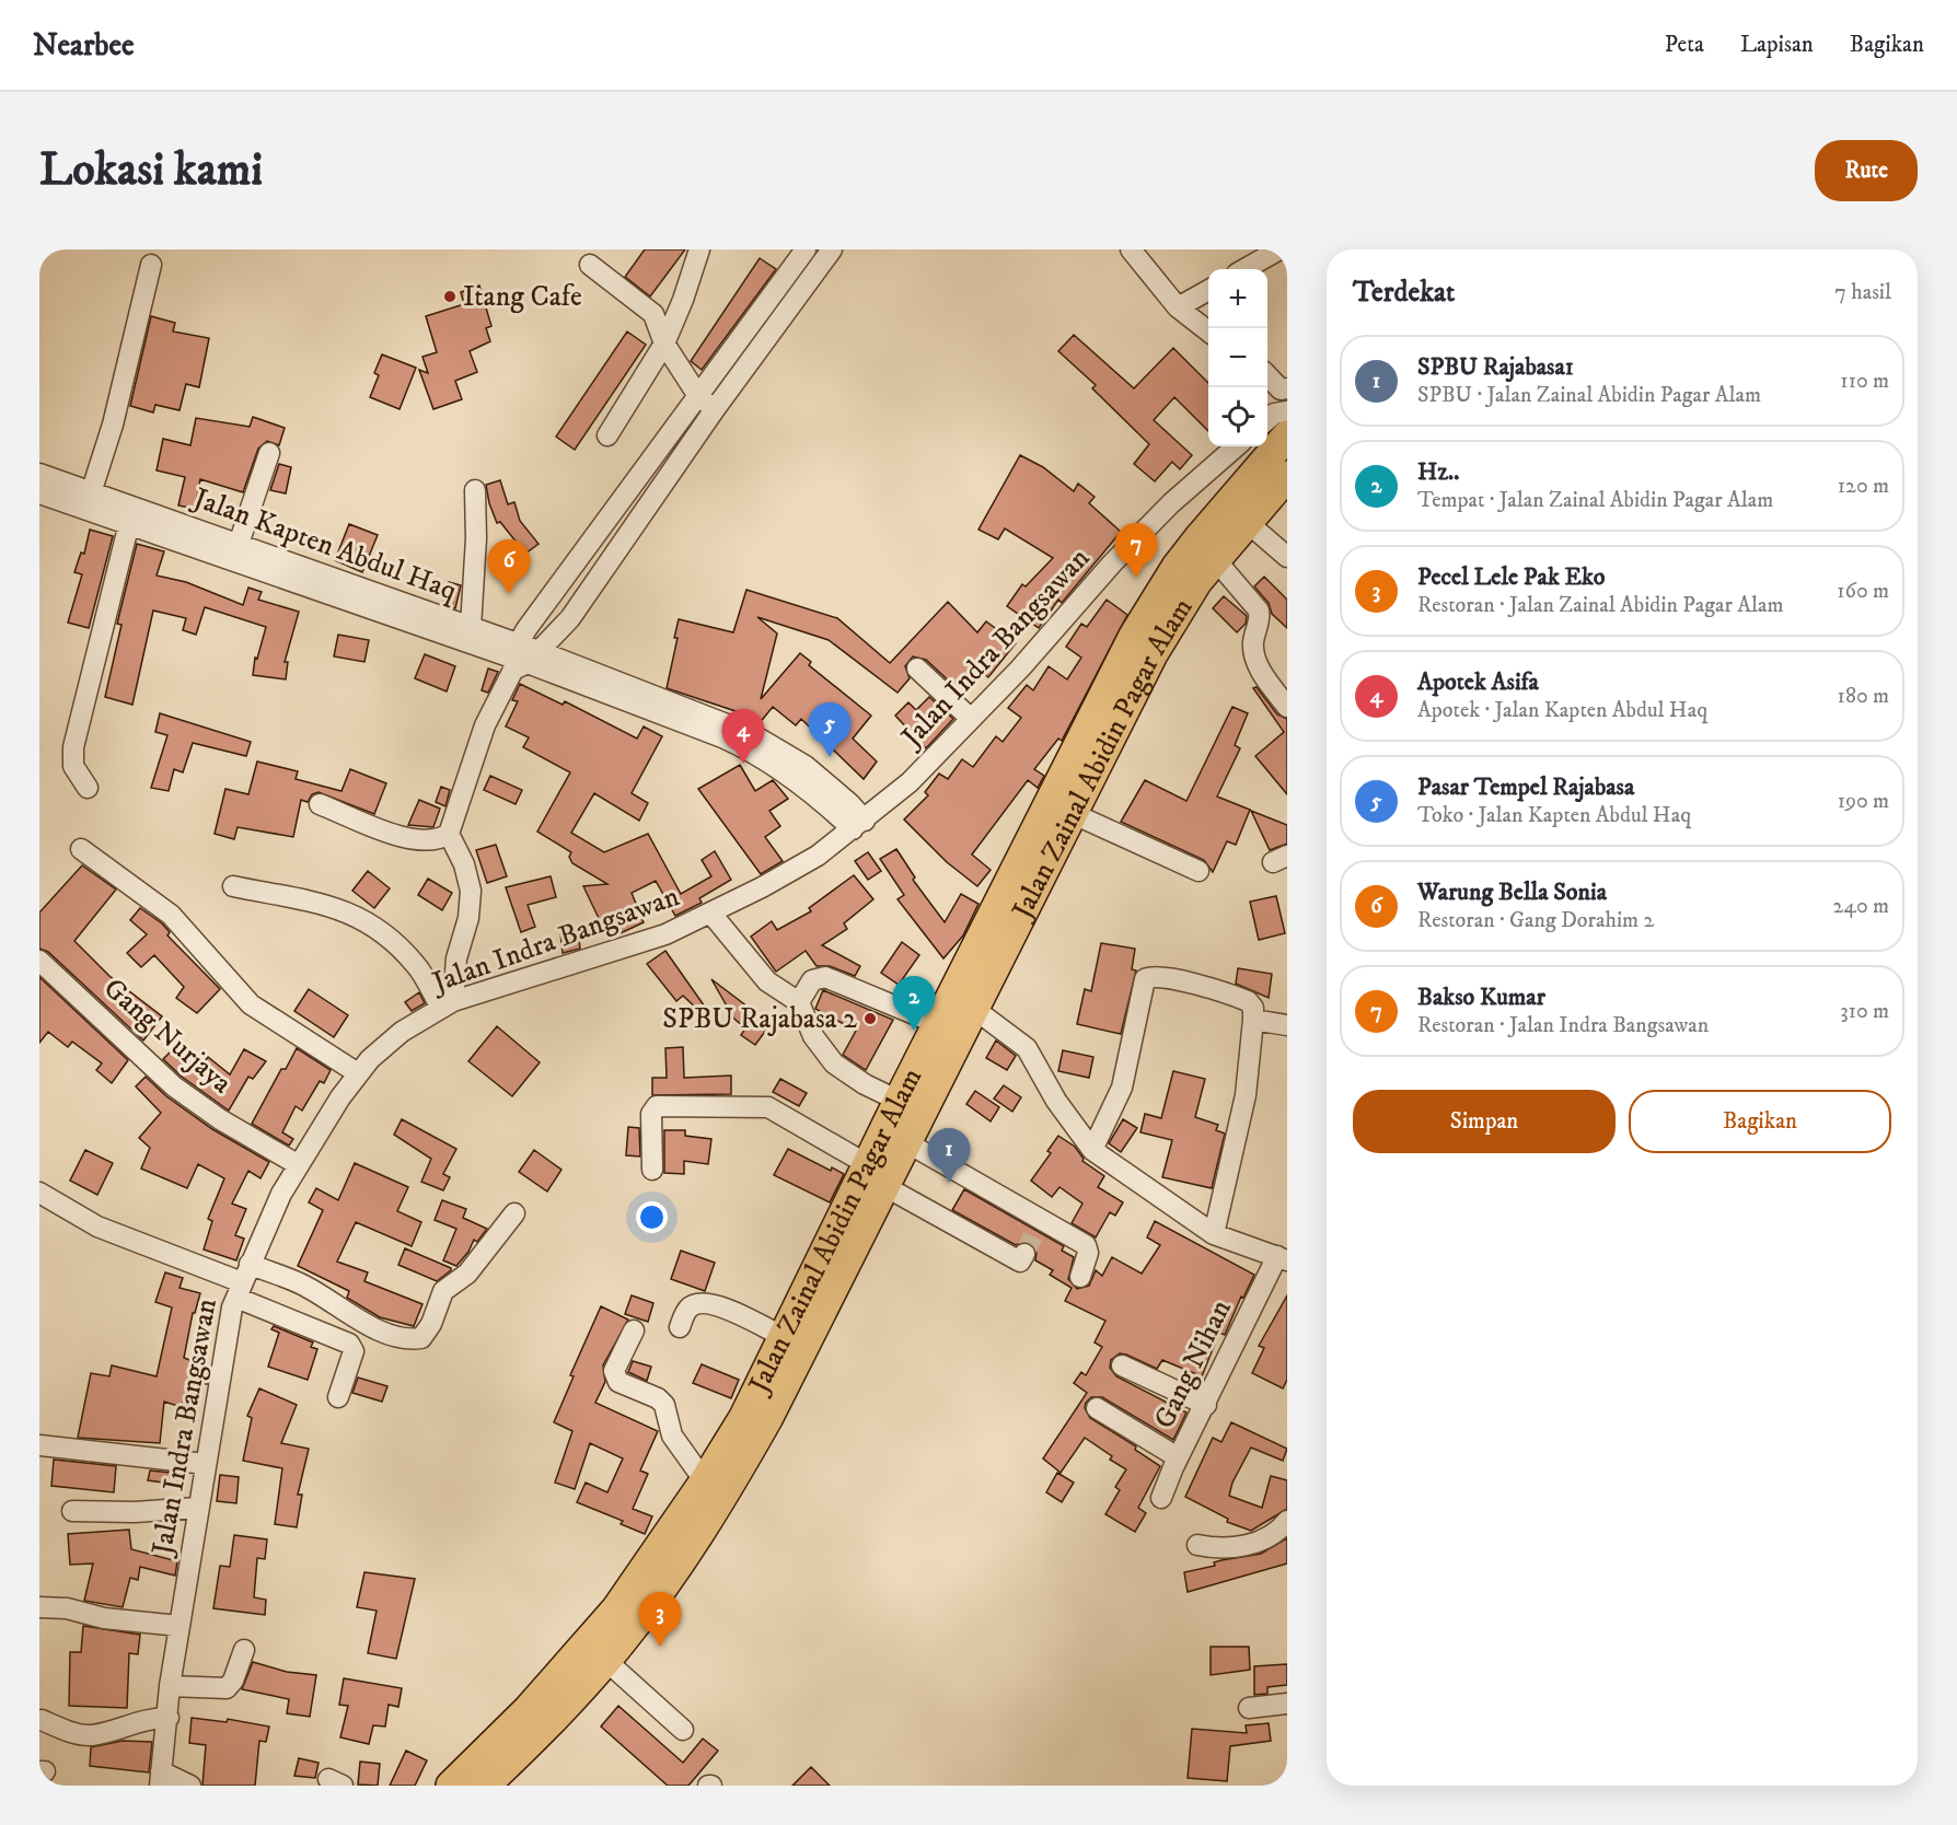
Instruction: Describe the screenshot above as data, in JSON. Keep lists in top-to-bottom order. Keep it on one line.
{"streets":{"highway":["Jalan Zainal Abidin Pagar Alam"],"street":["Jalan Kapten Abdul Haq","Jalan Indra Bangsawan","Gang Nurjaya","Gang Nihan"]},"crossings":[["Jalan Kapten Abdul Haq","Jalan Indra Bangsawan"],["Jalan Indra Bangsawan","Gang Nurjaya"]],"places":["Itang Cafe","SPBU Rajabasa 2"],"page":{"header":"Nearbee","nav":["Peta","Lapisan","Bagikan"],"buttons":["Rute",["Simpan","Bagikan"]],"title":"Lokasi kami","heading":["Terdekat","7 hasil"],"map_buttons":["+","−"],"list":[{"mark":"1","name":"SPBU Rajabasa1","note":"SPBU · Jalan Zainal Abidin Pagar Alam","value":"110 m"},{"mark":"2","name":"Hz..","note":"Tempat · Jalan Zainal Abidin Pagar Alam","value":"120 m"},{"mark":"3","name":"Pecel Lele Pak Eko","note":"Restoran · Jalan Zainal Abidin Pagar Alam","value":"160 m"},{"mark":"4","name":"Apotek Asifa","note":"Apotek · Jalan Kapten Abdul Haq","value":"180 m"},{"mark":"5","name":"Pasar Tempel Rajabasa","note":"Toko · Jalan Kapten Abdul Haq","value":"190 m"},{"mark":"6","name":"Warung Bella Sonia","note":"Restoran · Gang Dorahim 2","value":"240 m"},{"mark":"7","name":"Bakso Kumar","note":"Restoran · Jalan Indra Bangsawan","value":"310 m"}],"pins":["7","6","5","4","2","1","3"]}}
